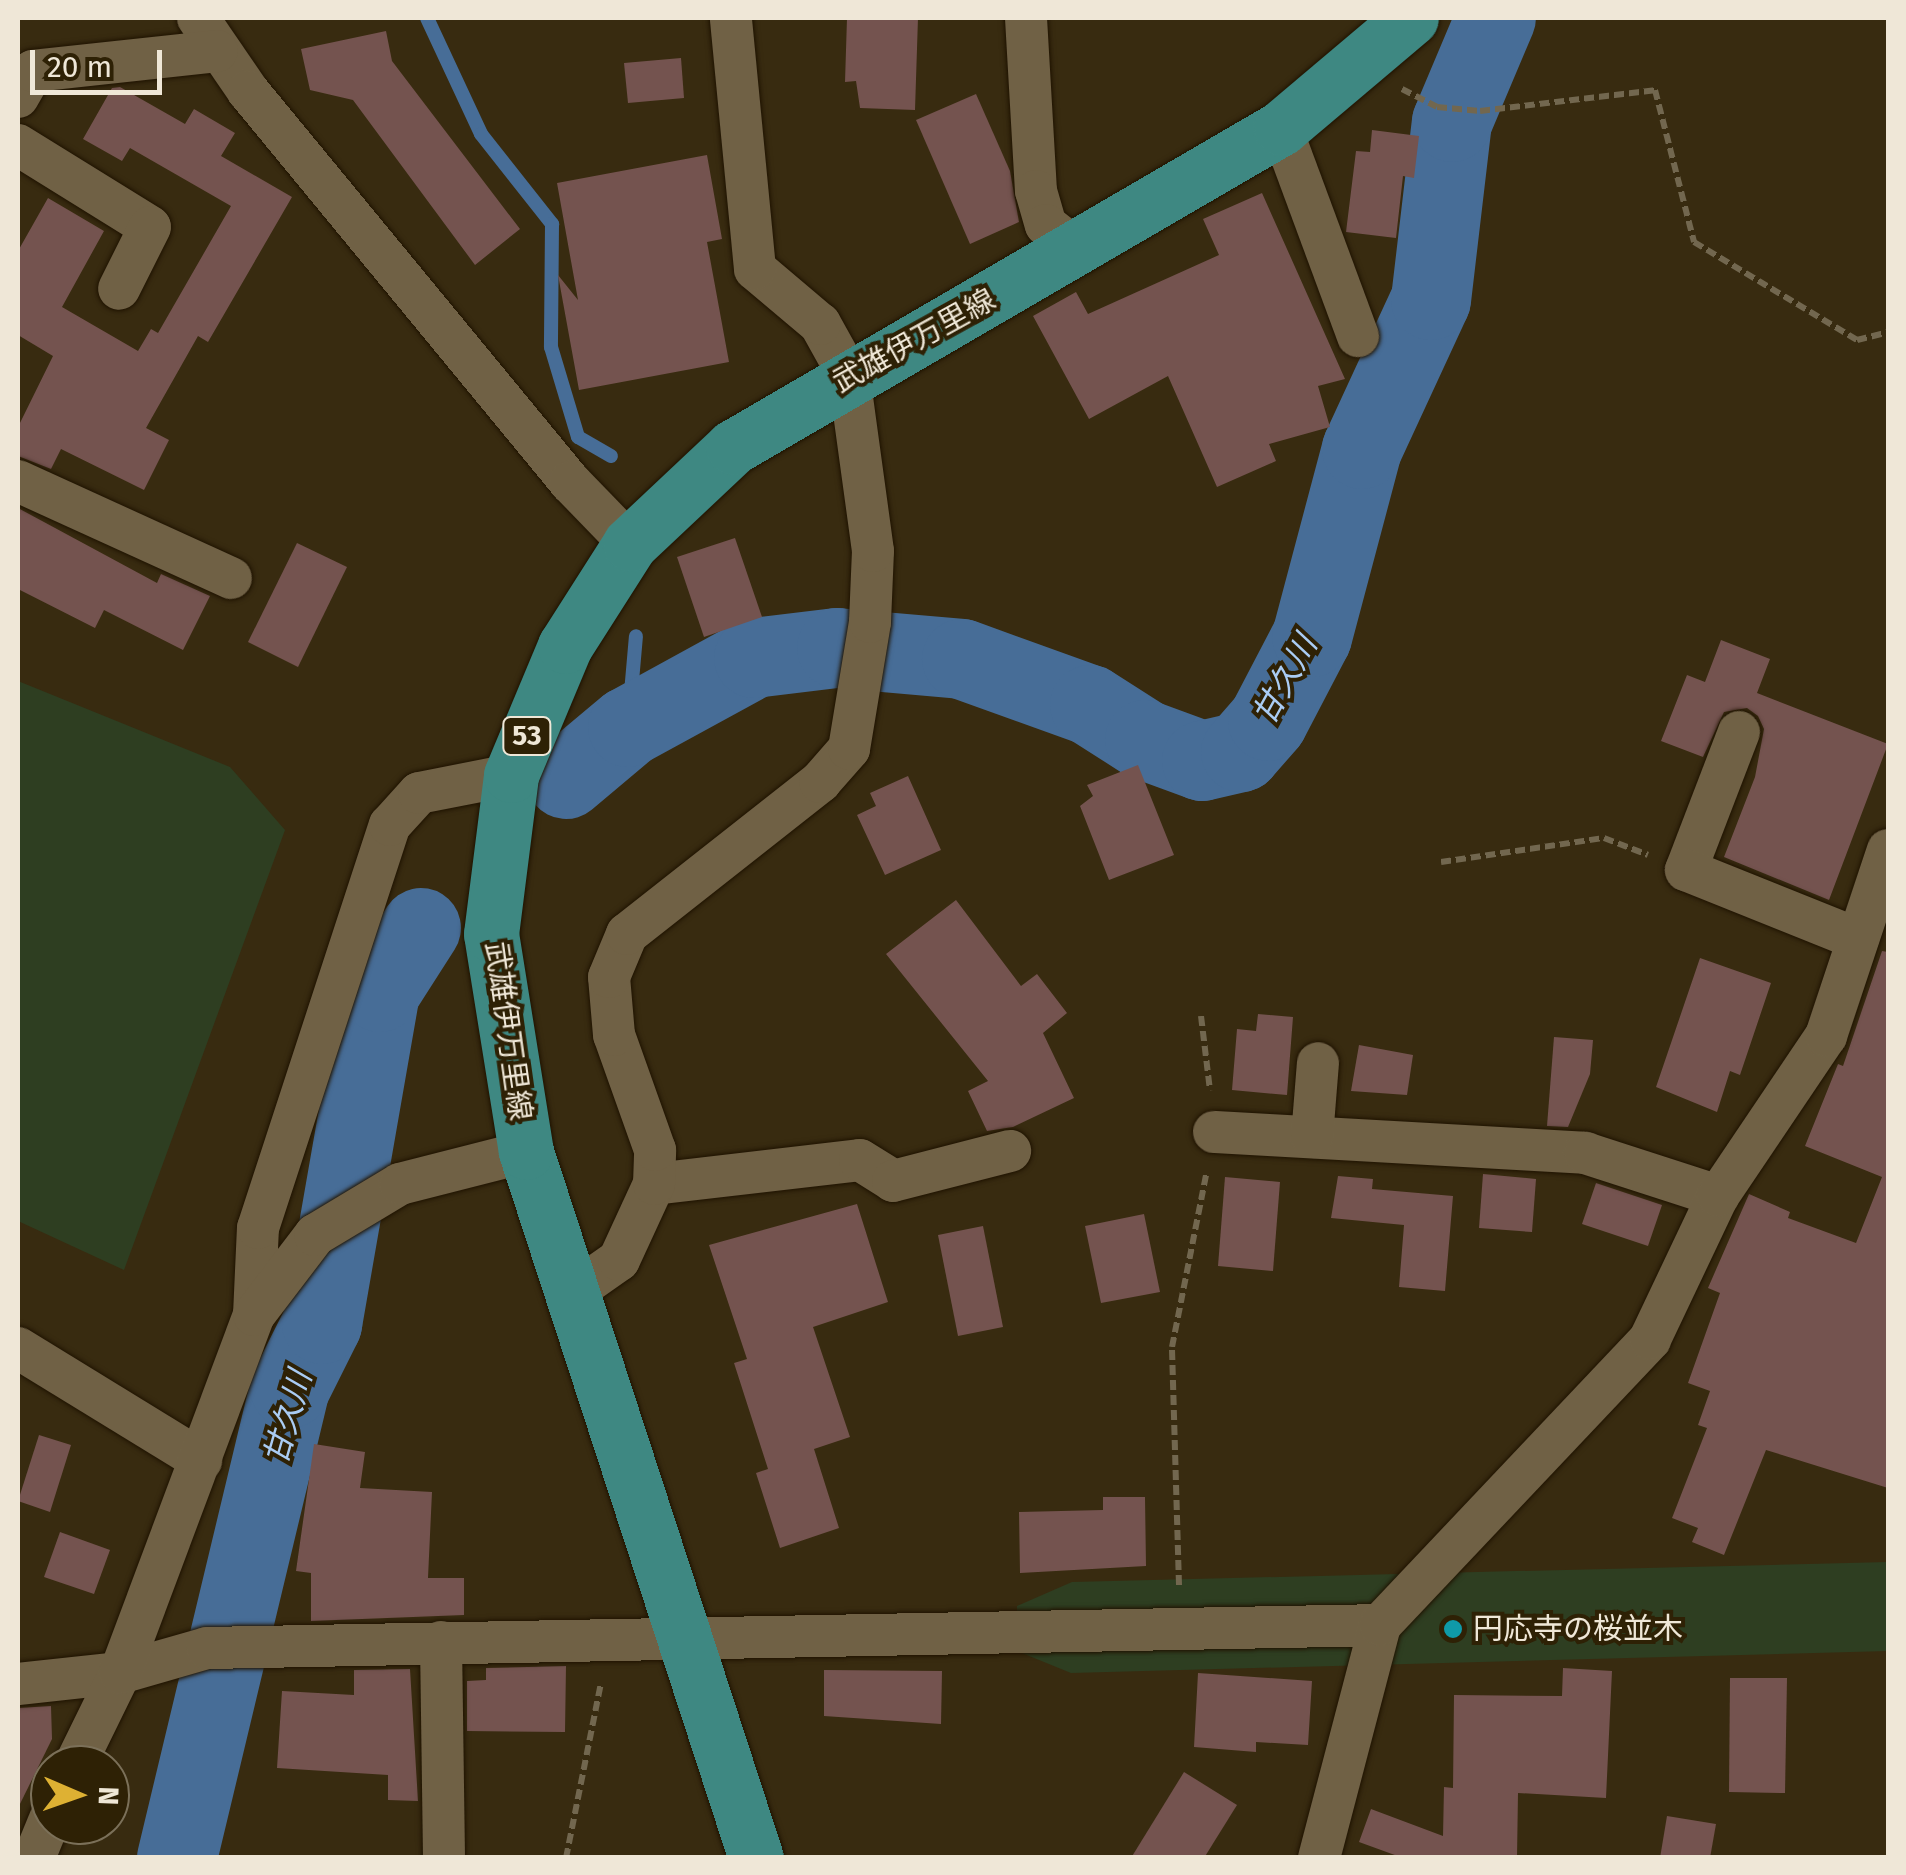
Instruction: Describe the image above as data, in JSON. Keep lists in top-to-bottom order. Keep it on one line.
{"streets":{"main road":["武雄伊万里線","53"]},"water":["甘久川"],"places":["円応寺の桜並木"],"scale_bar":"20 m","north":"right"}
